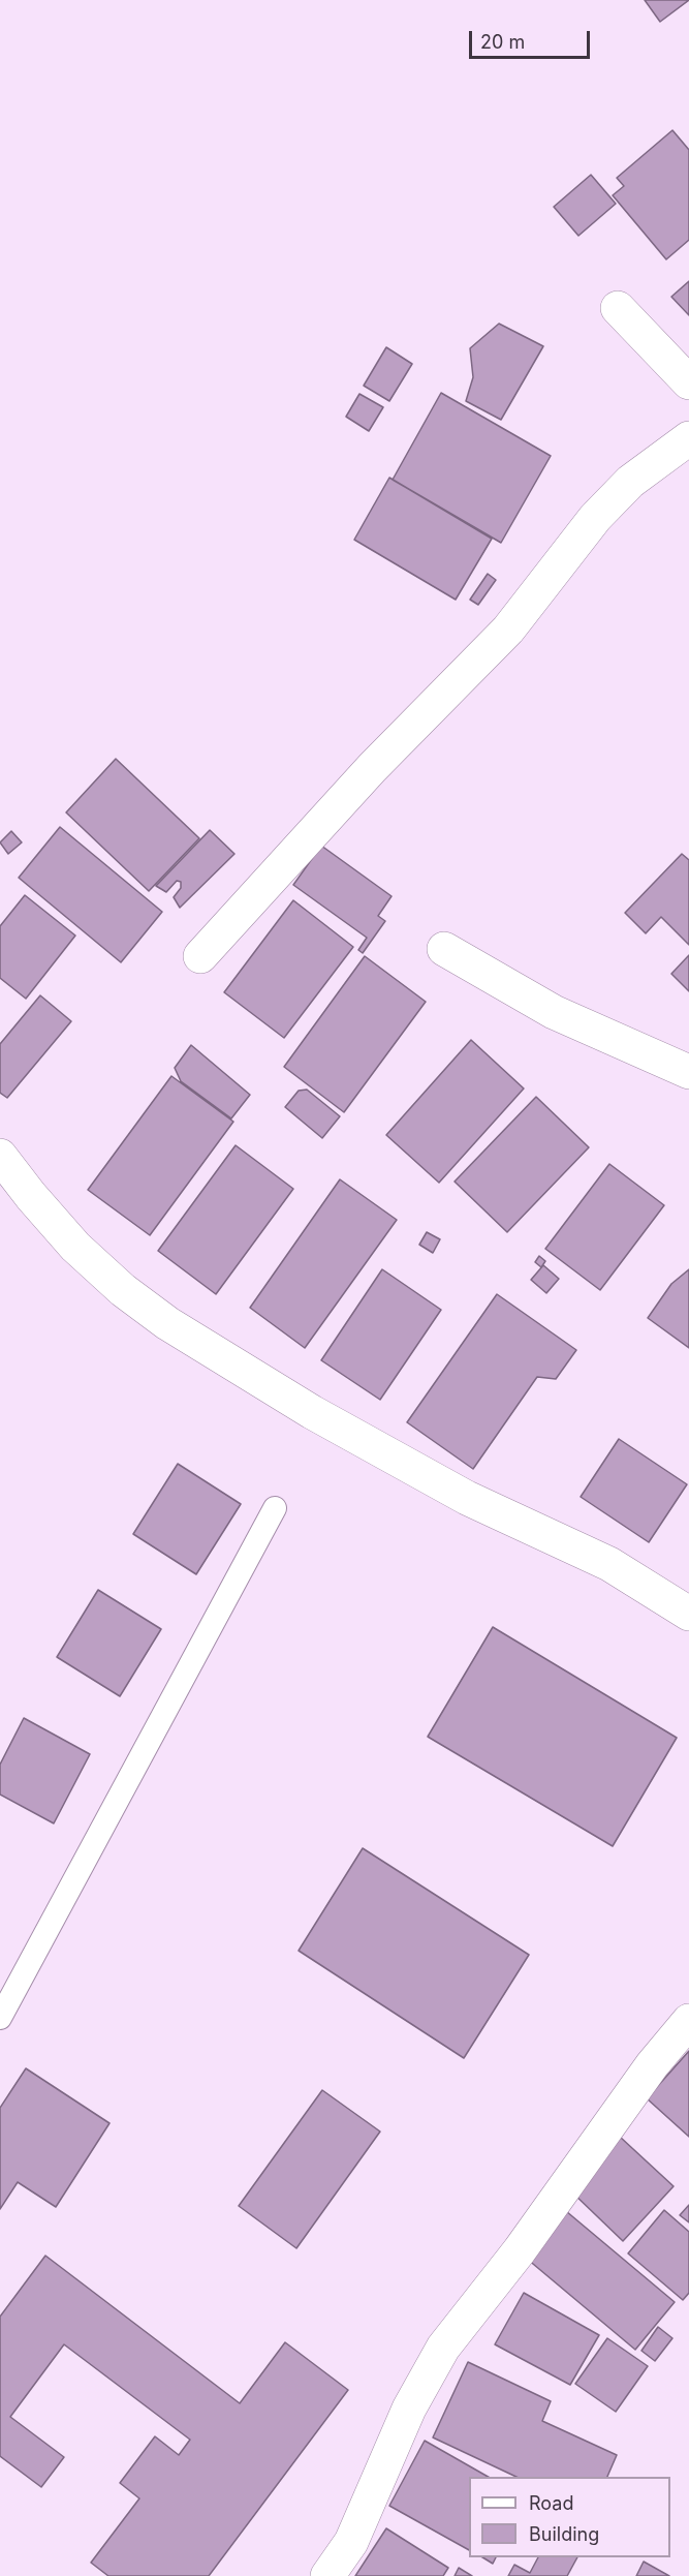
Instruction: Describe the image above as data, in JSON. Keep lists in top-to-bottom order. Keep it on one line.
{"legend":["Road","Building"],"scale_bar":"20 m"}
